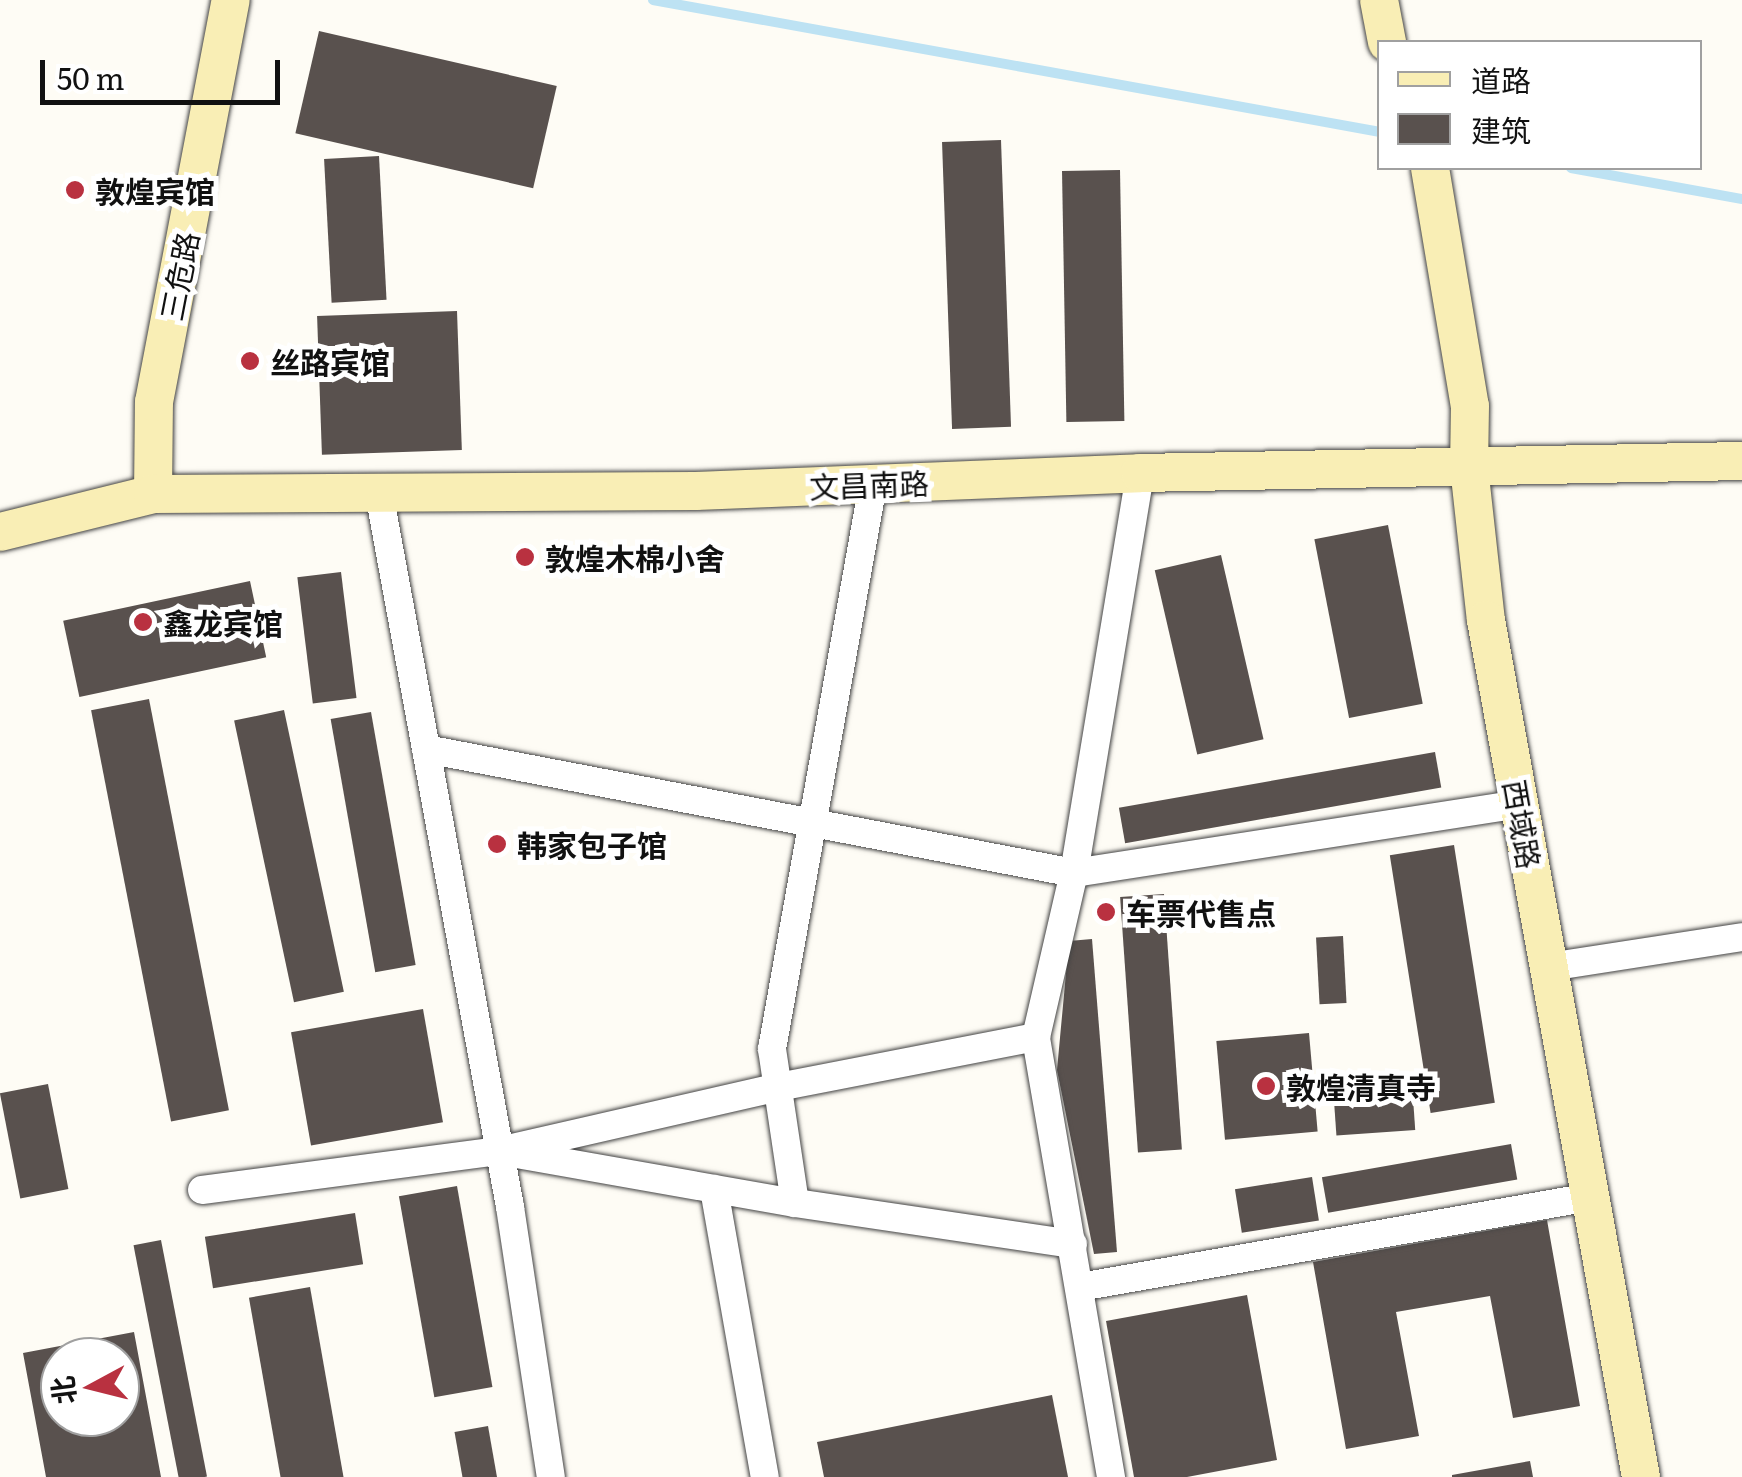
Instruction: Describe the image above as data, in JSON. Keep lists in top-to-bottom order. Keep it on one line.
{"streets":{"street":["三危路","文昌南路","西域路"]},"crossings":[["三危路","文昌南路"],["文昌南路","西域路"]],"places":["敦煌宾馆","丝路宾馆","敦煌木棉小舍","鑫龙宾馆","韩家包子馆","车票代售点","敦煌清真寺"],"legend":["道路","建筑"],"scale_bar":"50 m","north":"left"}
